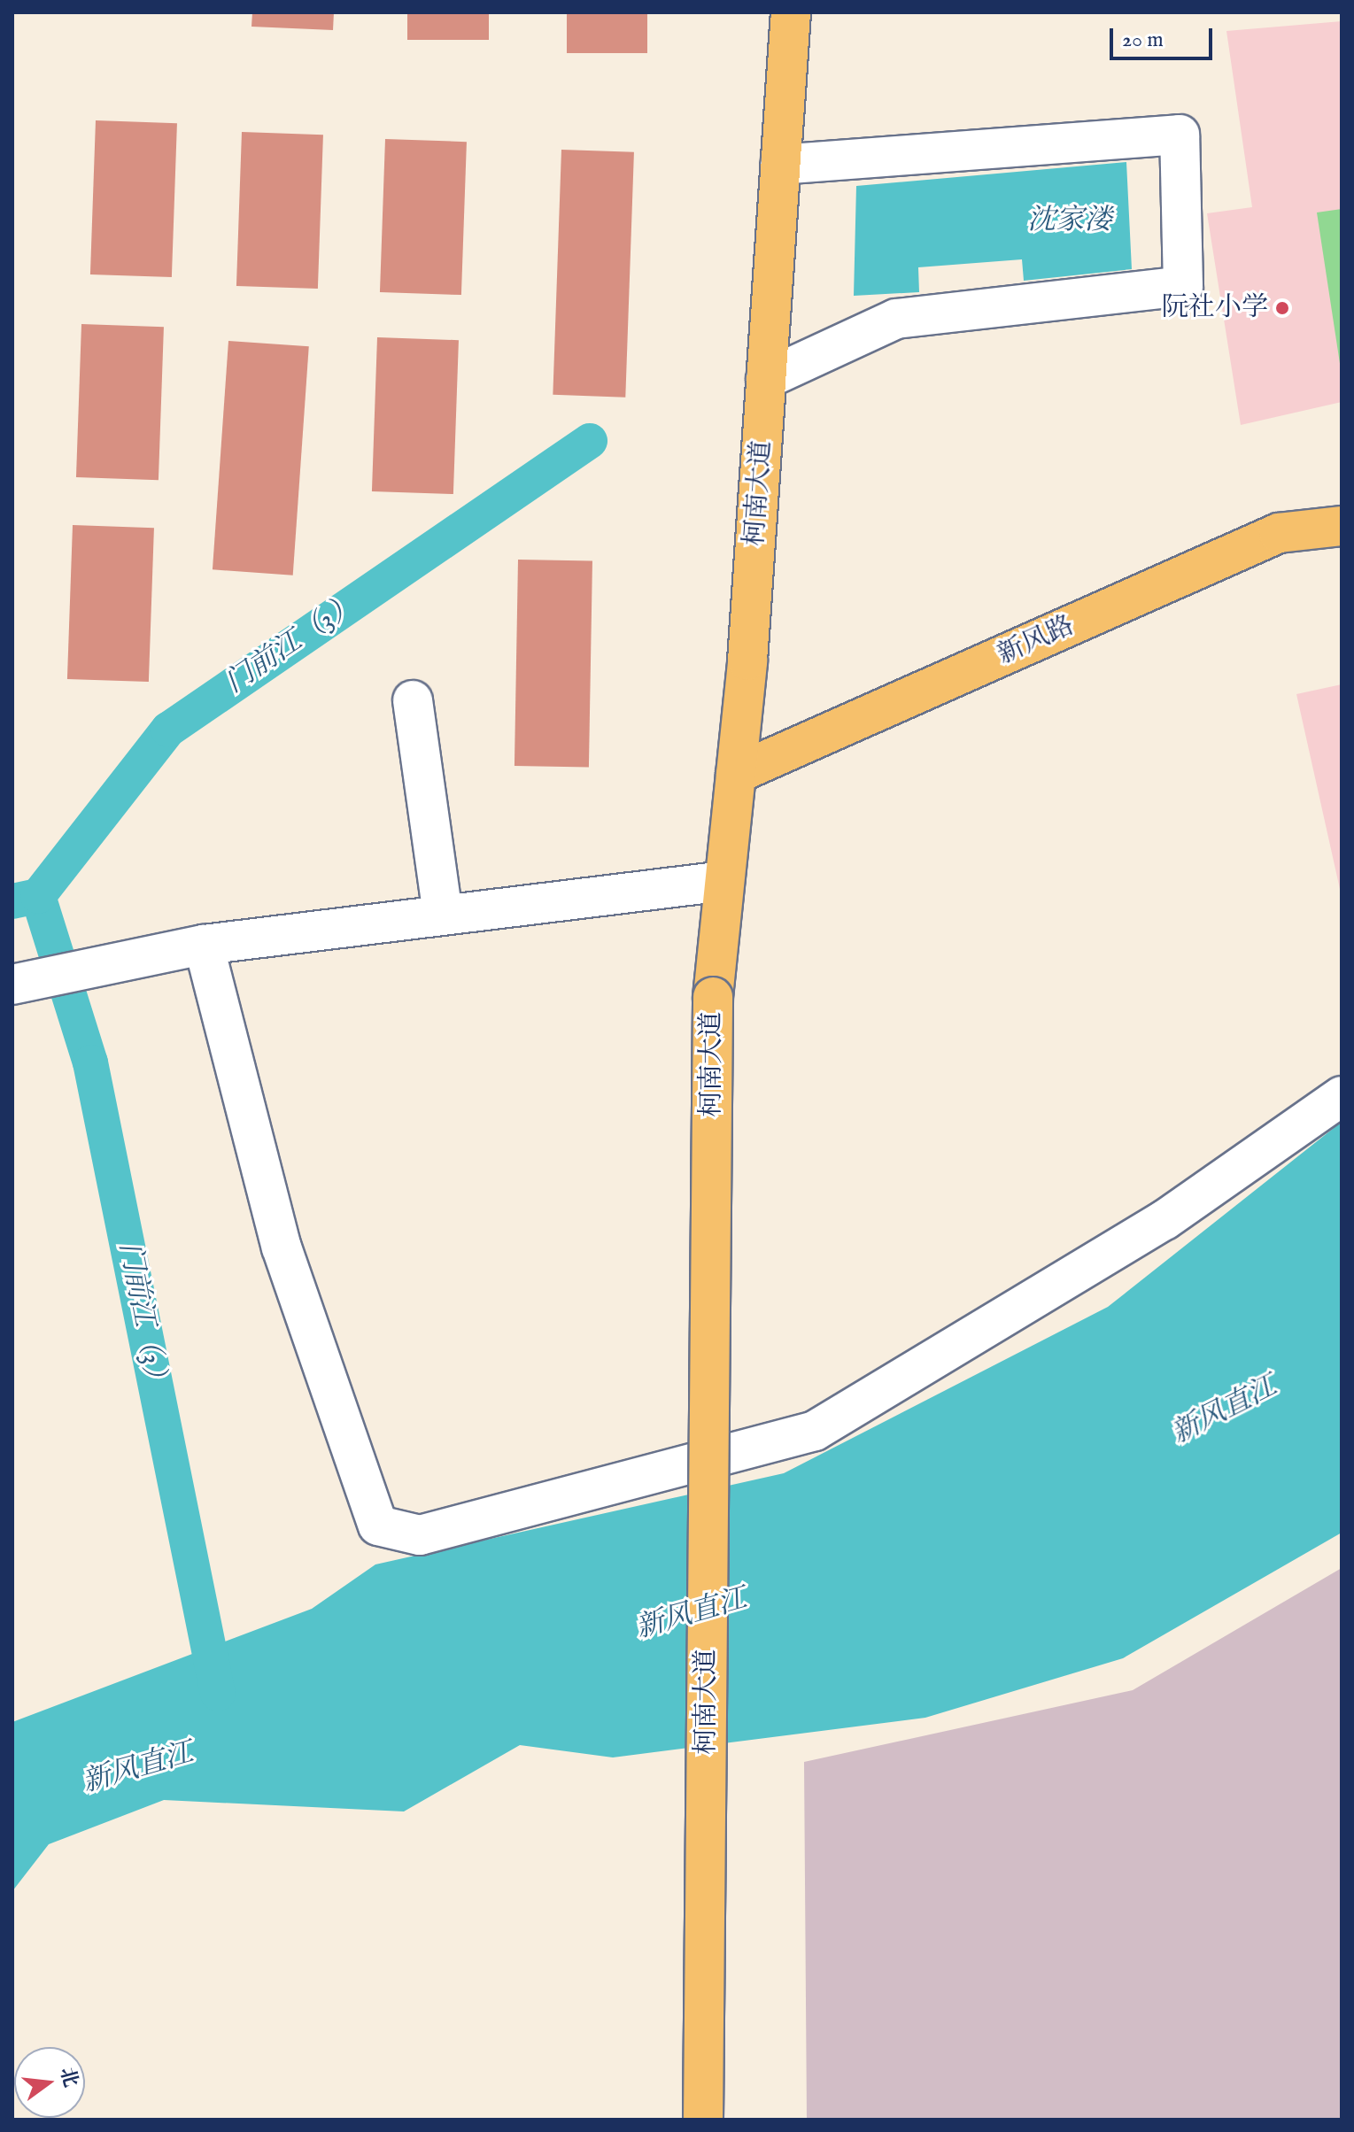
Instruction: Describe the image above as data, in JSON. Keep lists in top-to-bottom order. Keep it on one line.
{"streets":{"main road":["柯南大道","新风路"]},"crossings":[["柯南大道","新风路"]],"water":["沈家溇","门前江（3）","新风直江"],"places":["阮社小学"],"scale_bar":"20 m","north":"right"}
